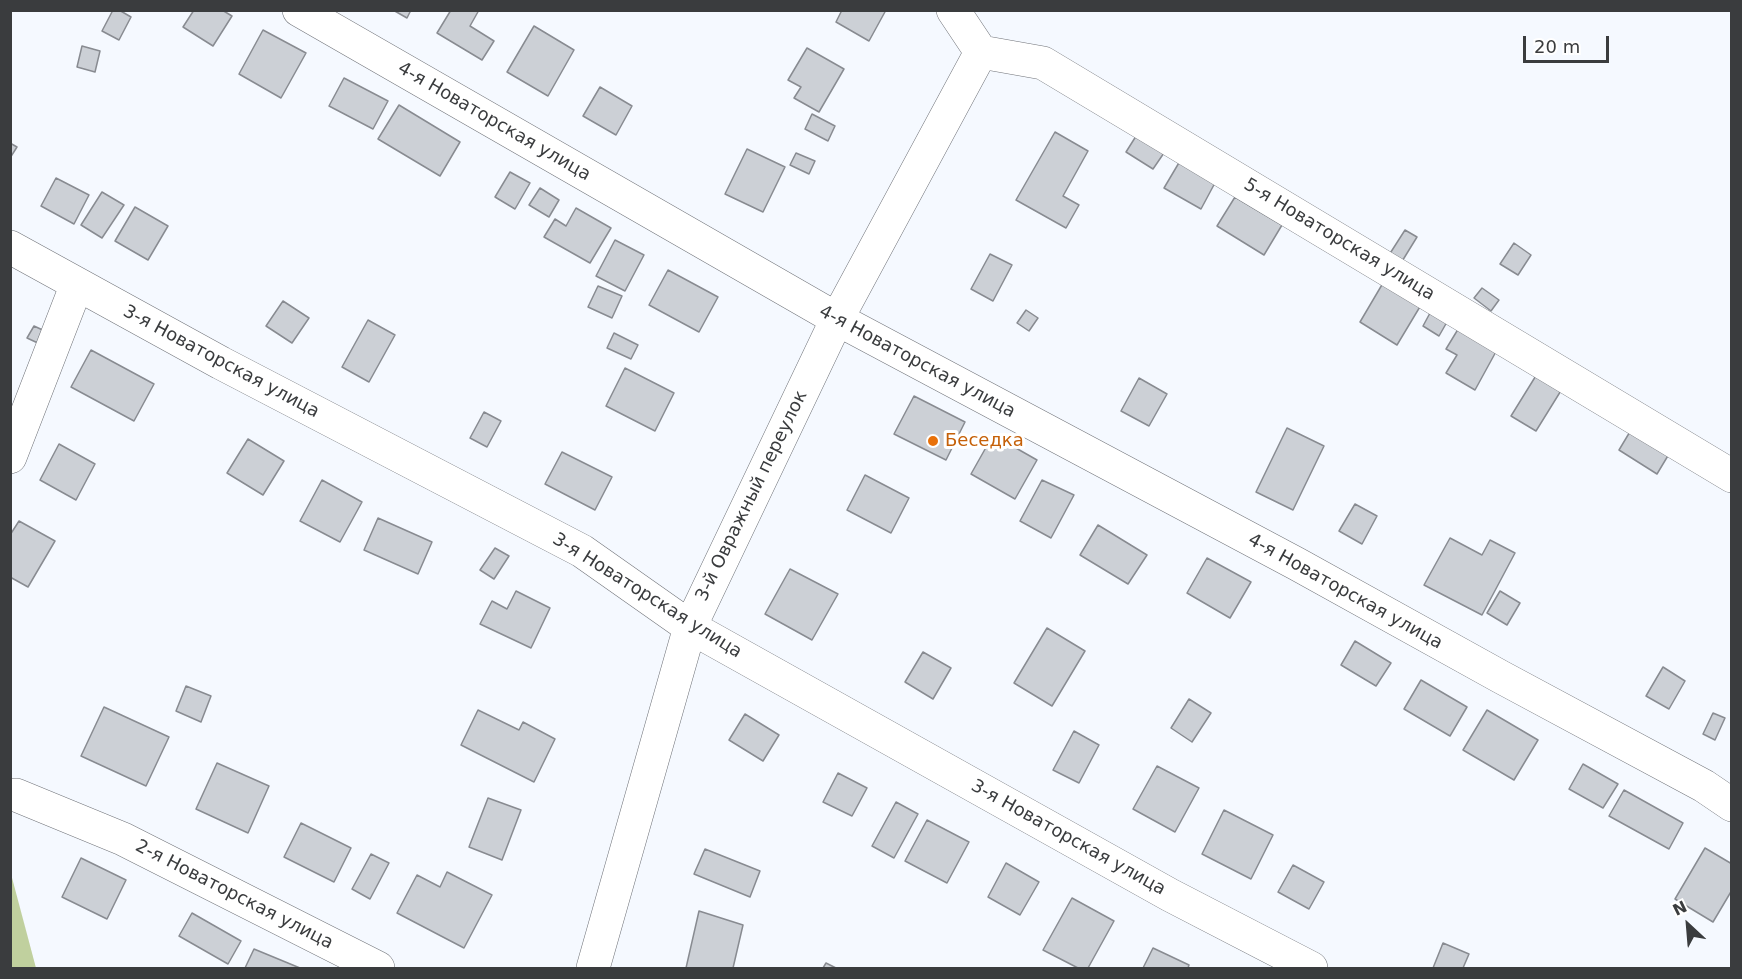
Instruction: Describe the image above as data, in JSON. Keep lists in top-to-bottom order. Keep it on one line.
{"streets":{"street":["4-я Новаторская улица","5-я Новаторская улица","3-я Новаторская улица","3-й Овражный переулок","2-я Новаторская улица"]},"crossings":[["4-я Новаторская улица","3-й Овражный переулок"],["5-я Новаторская улица","3-й Овражный переулок"],["3-я Новаторская улица","3-й Овражный переулок"]],"places":["Беседка"],"scale_bar":"20 m","north":"top left"}
